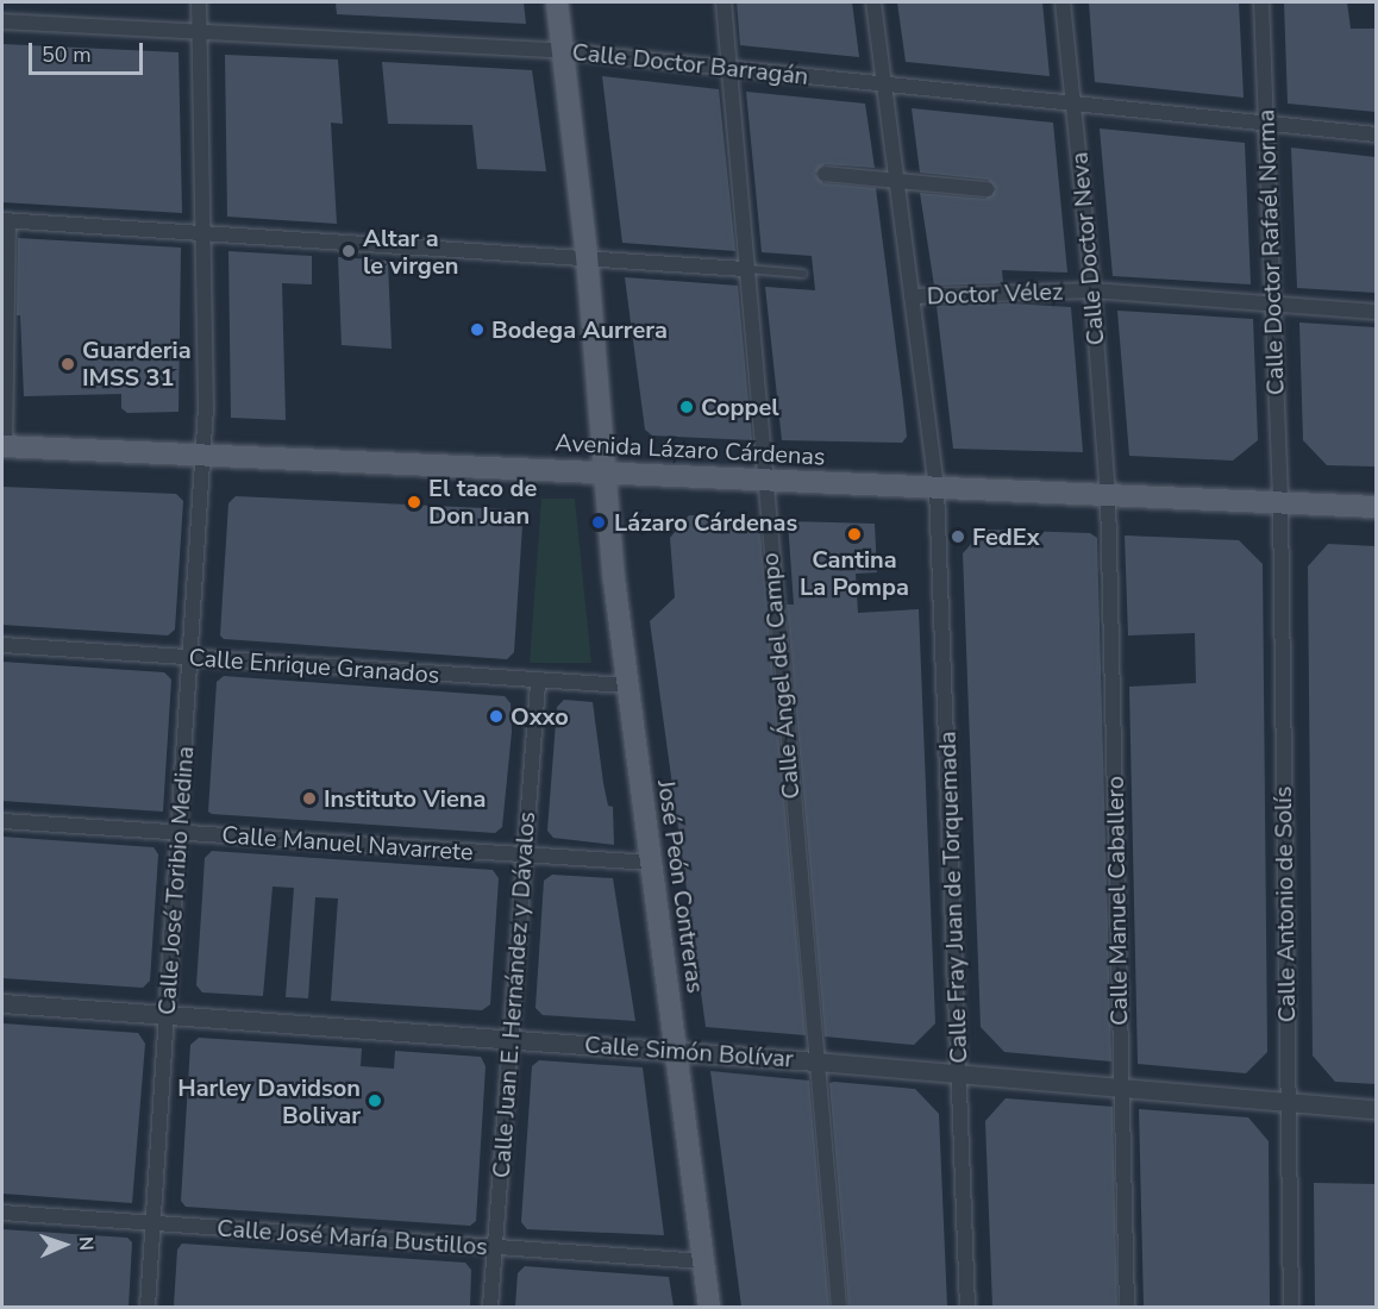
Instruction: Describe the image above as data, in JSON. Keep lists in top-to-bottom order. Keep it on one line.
{"streets":{"main road":["Avenida Lázaro Cárdenas","José Peón Contreras"],"street":["Calle Doctor Barragán","Calle Doctor Neva","Calle Doctor Rafaél Norma","Doctor Vélez","Calle Enrique Granados","Calle Ángel del Campo","Calle Manuel Navarrete","Calle José Toribio Medina","Calle Fray Juan de Torquemada","Calle Manuel Caballero","Calle Antonio de Solís","Calle Juan E. Hernández y Dávalos","Calle Simón Bolívar","Calle José María Bustillos"]},"crossings":[["Calle Doctor Barragán","Calle Doctor Neva"],["Calle Doctor Barragán","Calle Doctor Rafaél Norma"],["Calle Doctor Barragán","Calle Ángel del Campo"],["Calle Doctor Barragán","Calle José Toribio Medina"],["Calle Doctor Barragán","José Peón Contreras"],["Calle Doctor Barragán","Calle Fray Juan de Torquemada"],["Calle Doctor Neva","Doctor Vélez"],["Calle Doctor Neva","Avenida Lázaro Cárdenas"],["Calle Doctor Neva","Calle Manuel Caballero"],["Calle Doctor Rafaél Norma","Doctor Vélez"],["Calle Doctor Rafaél Norma","Avenida Lázaro Cárdenas"],["Calle Doctor Rafaél Norma","Calle Antonio de Solís"],["Doctor Vélez","Calle Fray Juan de Torquemada"],["Avenida Lázaro Cárdenas","Calle Ángel del Campo"],["Avenida Lázaro Cárdenas","Calle José Toribio Medina"],["Avenida Lázaro Cárdenas","José Peón Contreras"],["Avenida Lázaro Cárdenas","Calle Fray Juan de Torquemada"],["Avenida Lázaro Cárdenas","Calle Manuel Caballero"],["Avenida Lázaro Cárdenas","Calle Antonio de Solís"],["Calle Enrique Granados","Calle José Toribio Medina"],["Calle Enrique Granados","José Peón Contreras"],["Calle Enrique Granados","Calle Juan E. Hernández y Dávalos"],["Calle Ángel del Campo","Calle Simón Bolívar"],["Calle Manuel Navarrete","Calle José Toribio Medina"],["Calle Manuel Navarrete","José Peón Contreras"],["Calle Manuel Navarrete","Calle Juan E. Hernández y Dávalos"],["Calle José Toribio Medina","Calle Simón Bolívar"],["Calle José Toribio Medina","Calle José María Bustillos"],["José Peón Contreras","Calle Simón Bolívar"],["José Peón Contreras","Calle José María Bustillos"],["Calle Fray Juan de Torquemada","Calle Simón Bolívar"],["Calle Manuel Caballero","Calle Simón Bolívar"],["Calle Antonio de Solís","Calle Simón Bolívar"],["Calle Juan E. Hernández y Dávalos","Calle Simón Bolívar"],["Calle Juan E. Hernández y Dávalos","Calle José María Bustillos"]],"places":["Altar a le virgen","Bodega Aurrera","Guarderia IMSS 31","Coppel","El taco de Don Juan","Lázaro Cárdenas","Cantina La Pompa","FedEx","Oxxo","Instituto Viena","Harley Davidson Bolivar"],"scale_bar":"50 m","north":"right"}
